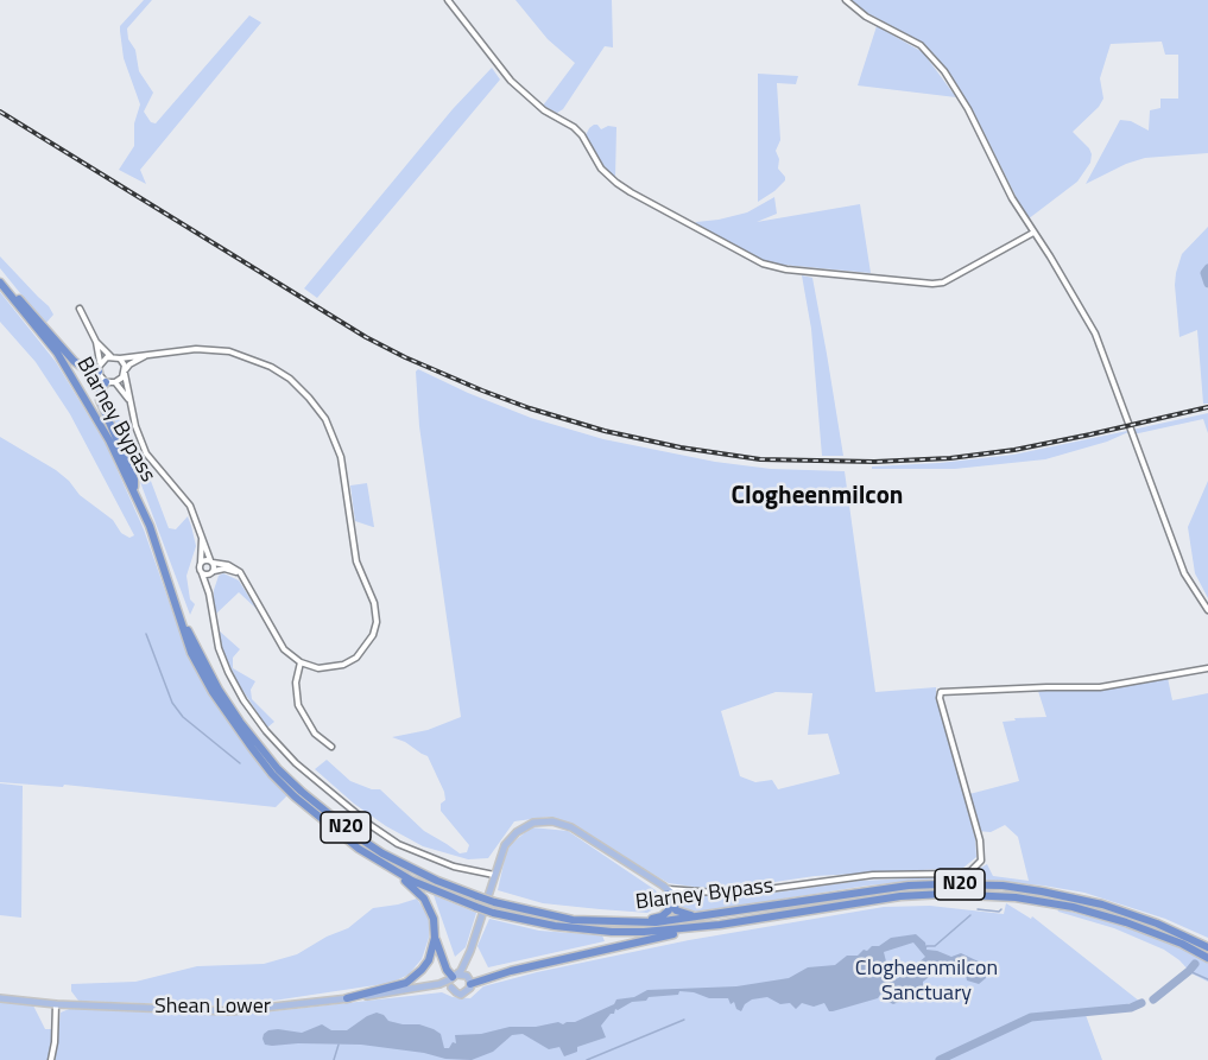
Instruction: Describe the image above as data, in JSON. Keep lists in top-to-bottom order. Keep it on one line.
{"streets":{"highway":["Blarney Bypass","N20"],"main road":["Shean Lower"]},"districts":["Clogheenmilcon"],"parks":["Clogheenmilcon Sanctuary"]}
